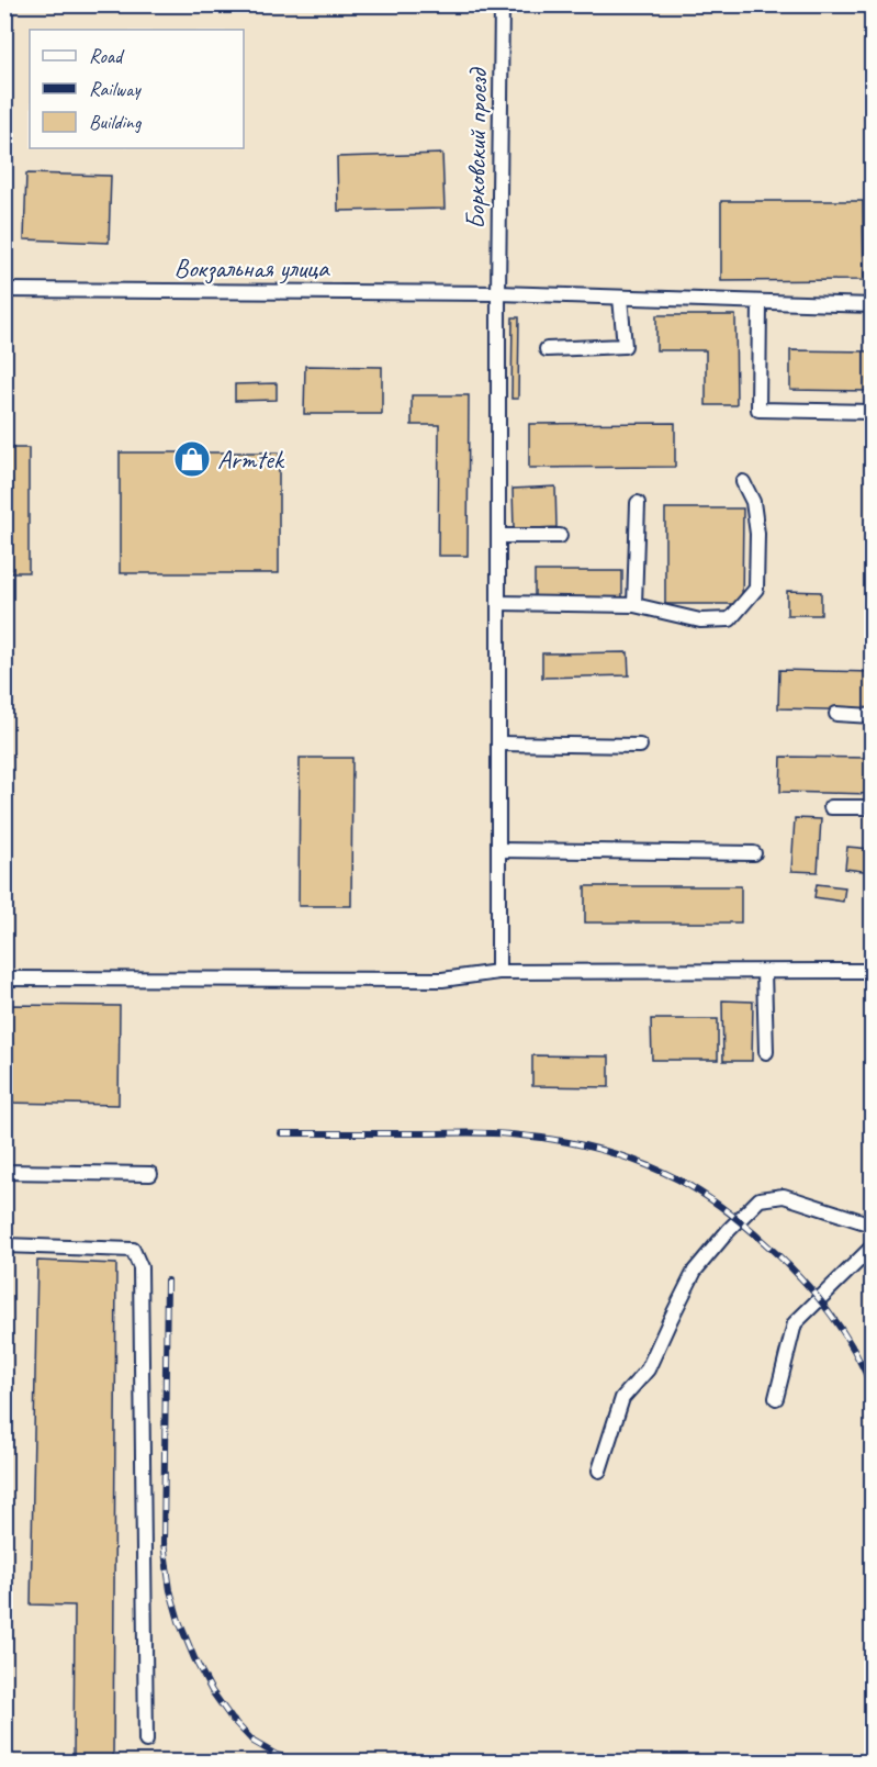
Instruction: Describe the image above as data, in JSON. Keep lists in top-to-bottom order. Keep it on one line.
{"streets":{"street":["Борковский проезд","Вокзальная улица"]},"crossings":[["Борковский проезд","Вокзальная улица"]],"places":{"shop":["Armtek"]},"legend":["Road","Railway","Building"]}
